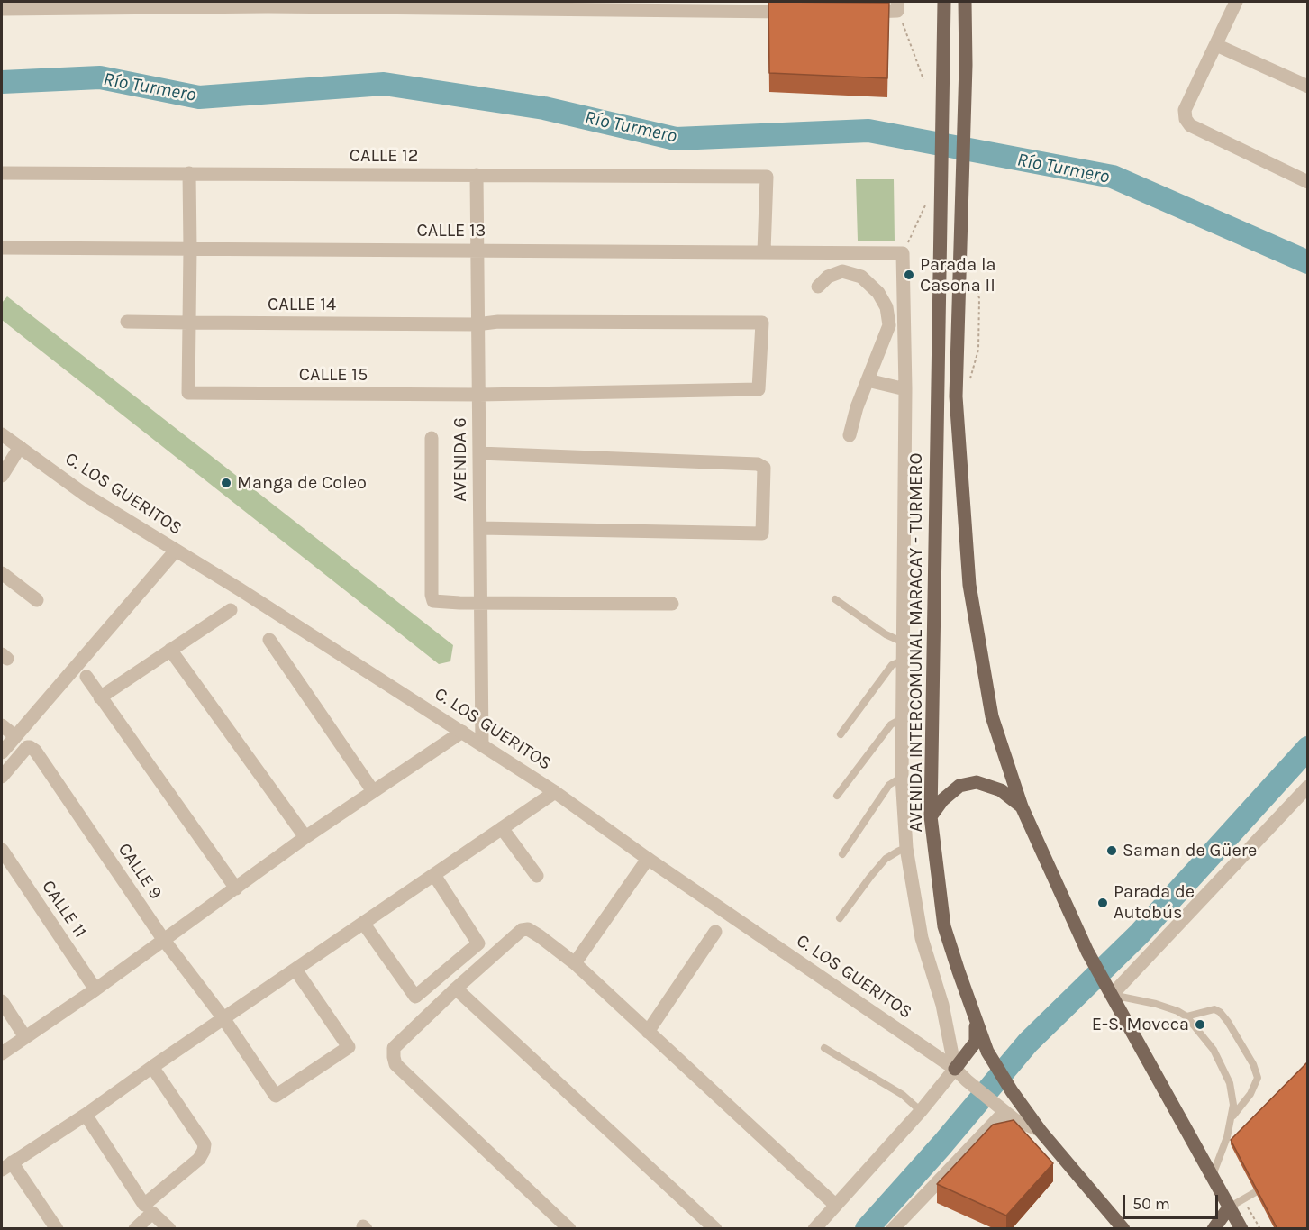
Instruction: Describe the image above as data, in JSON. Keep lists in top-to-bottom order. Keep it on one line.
{"streets":{"main road":["AVENIDA INTERCOMUNAL MARACAY - TURMERO"],"street":["CALLE 12","CALLE 13","CALLE 14","CALLE 15","AVENIDA 6","C. LOS GUERITOS","CALLE 9","CALLE 11"]},"crossings":[["CALLE 12","CALLE 13"],["CALLE 12","AVENIDA 6"],["CALLE 13","AVENIDA 6"],["CALLE 14","CALLE 15"],["CALLE 14","AVENIDA 6"],["CALLE 15","AVENIDA 6"],["AVENIDA 6","C. LOS GUERITOS"],["C. LOS GUERITOS","AVENIDA INTERCOMUNAL MARACAY - TURMERO"]],"water":["Río Turmero"],"places":["Parada la Casona II","Manga de Coleo","Saman de Güere","Parada de Autobús","E-S. Moveca"],"scale_bar":"50 m"}
